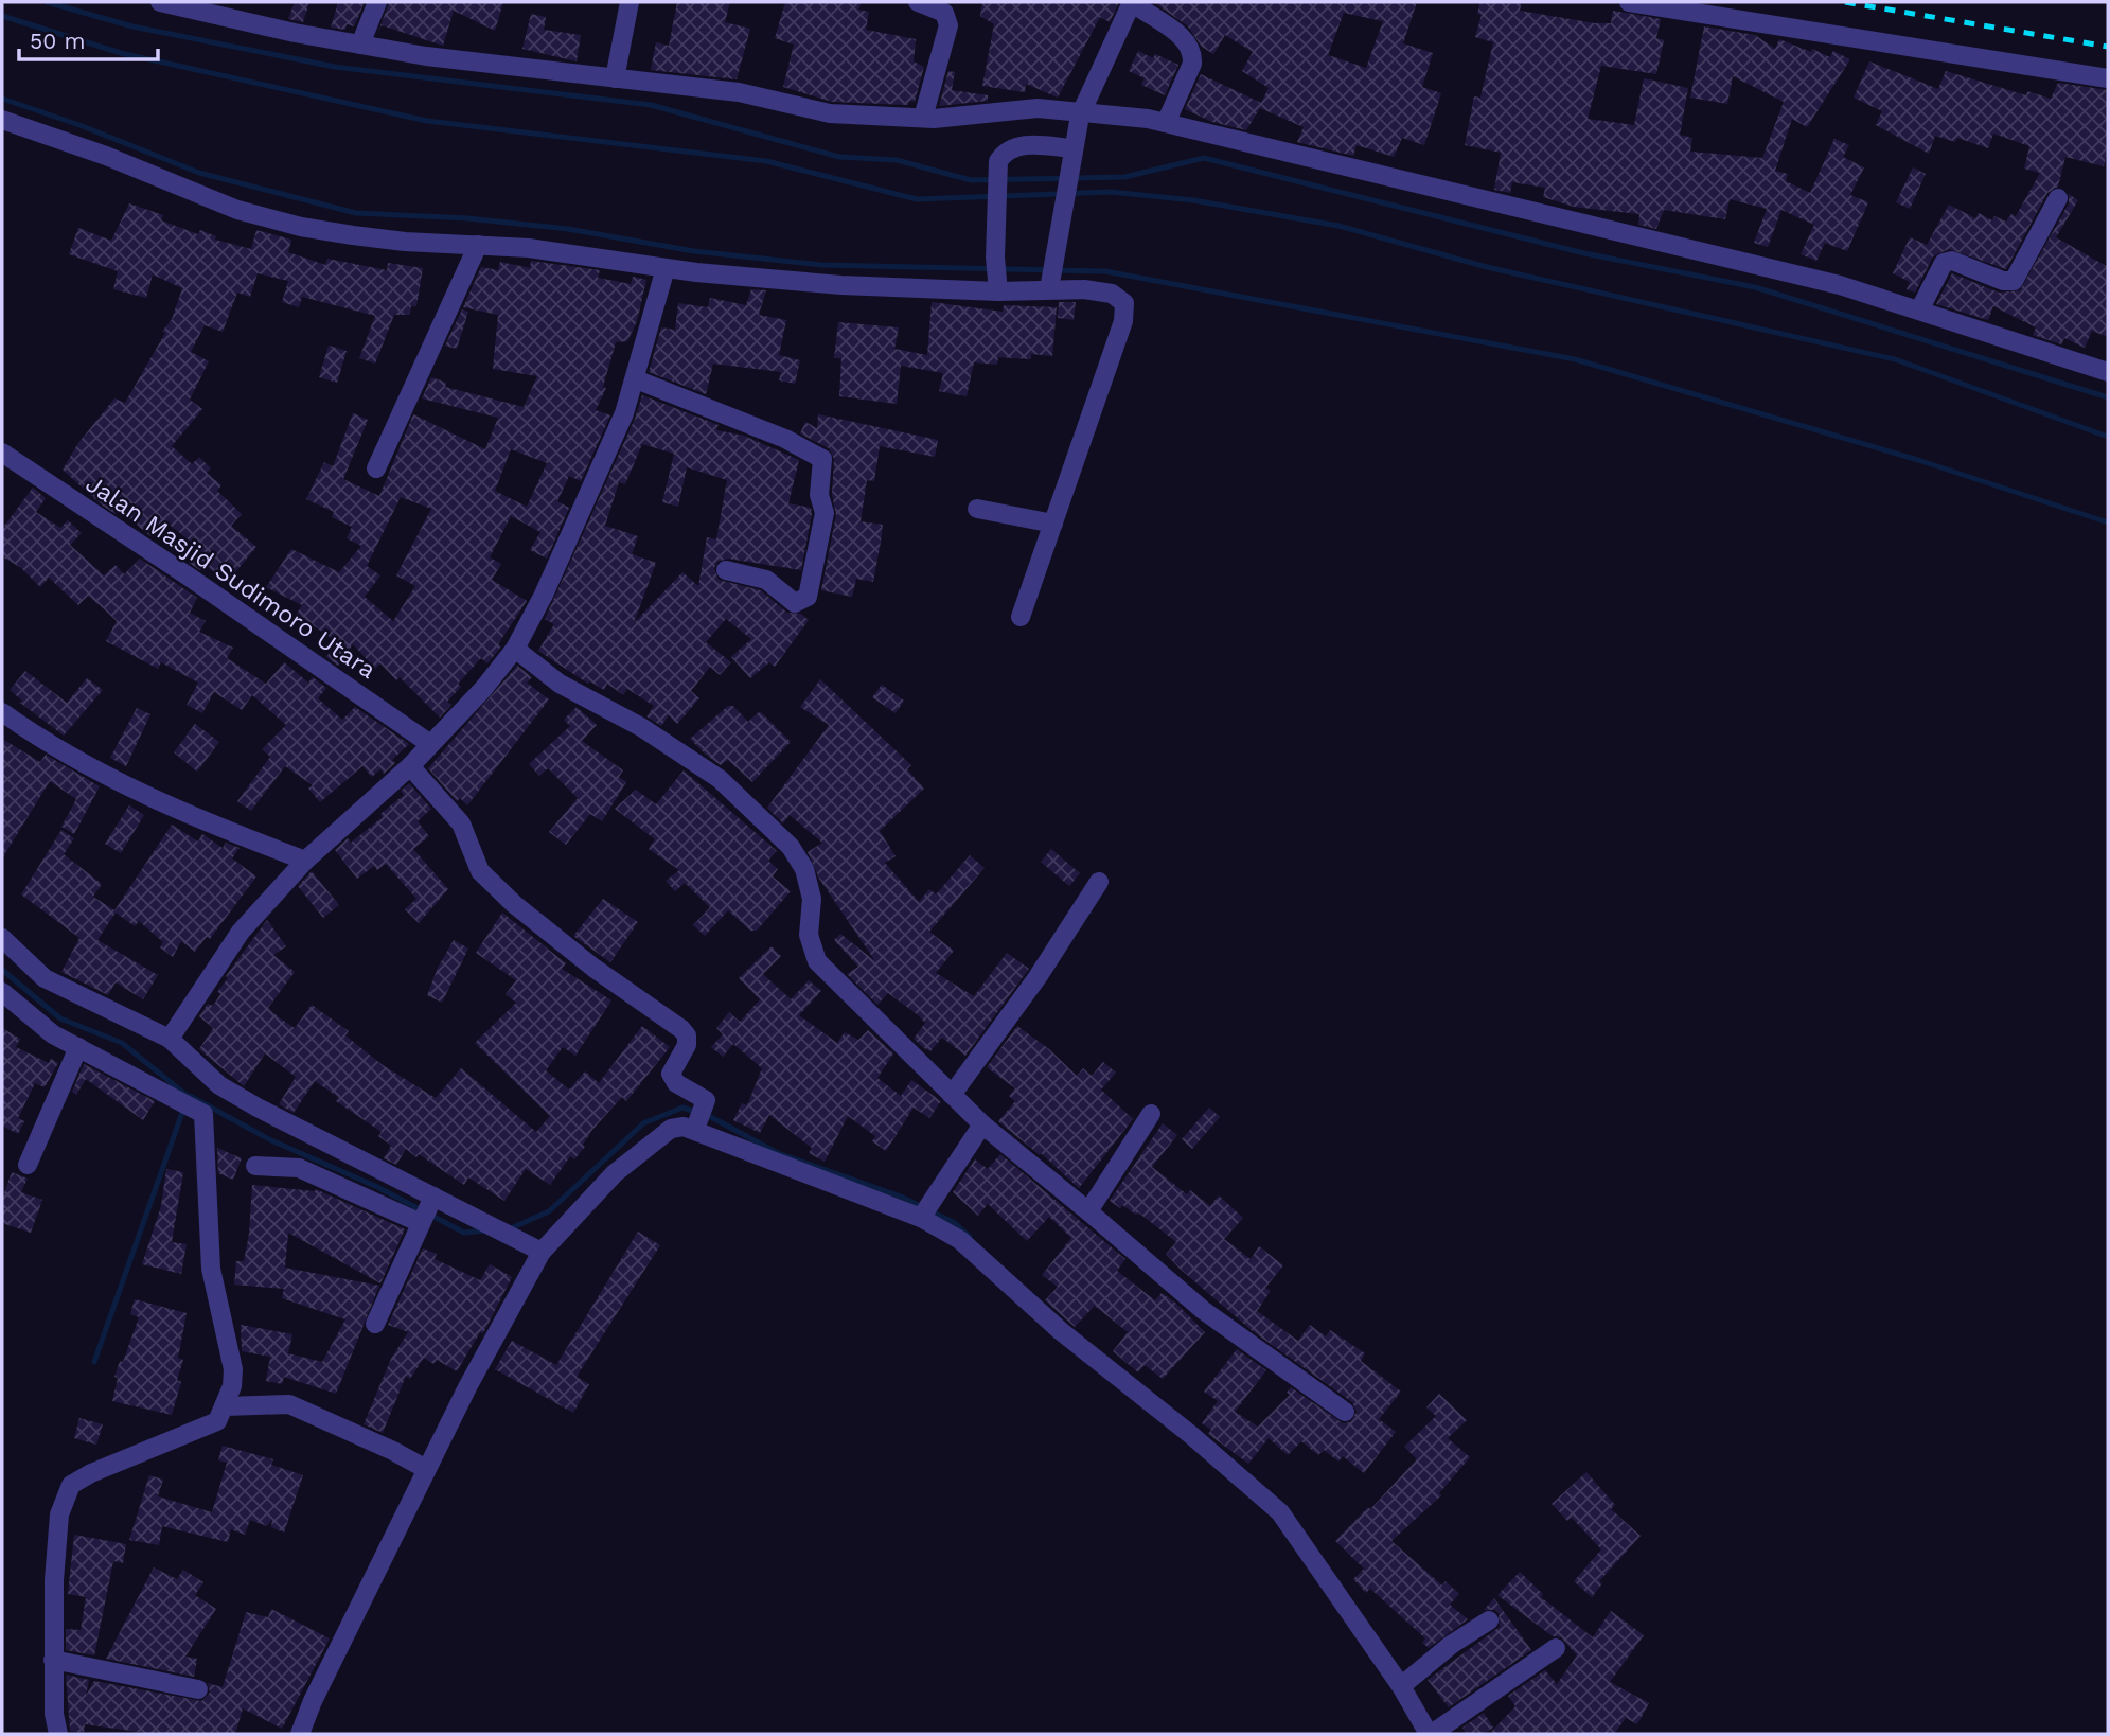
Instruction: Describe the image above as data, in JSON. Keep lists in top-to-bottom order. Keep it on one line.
{"streets":{"street":["Jalan Masjid Sudimoro Utara"]},"scale_bar":"50 m"}
